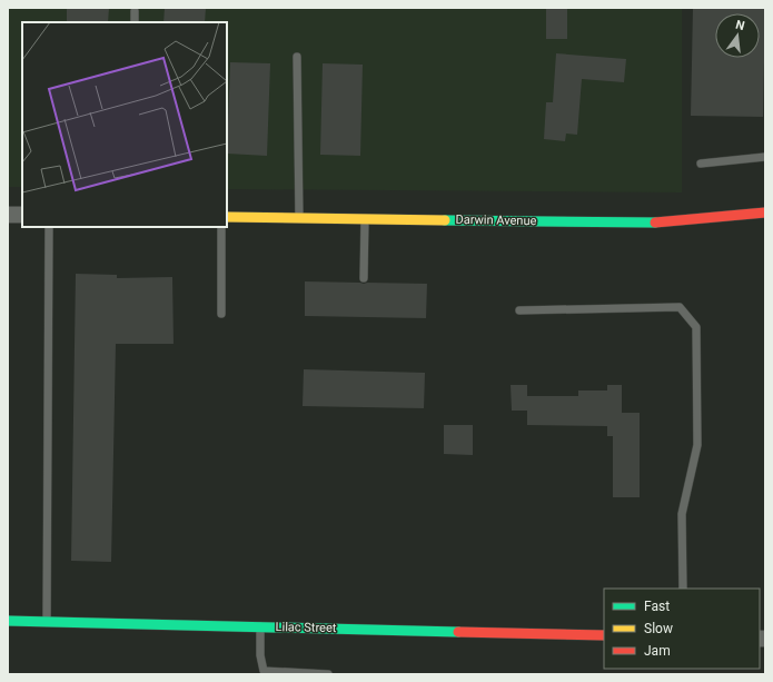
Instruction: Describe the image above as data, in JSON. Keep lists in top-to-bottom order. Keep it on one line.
{"streets":{"street":["Darwin Avenue","Lilac Street"]},"legend":["Fast","Slow","Jam"],"north":"top"}
